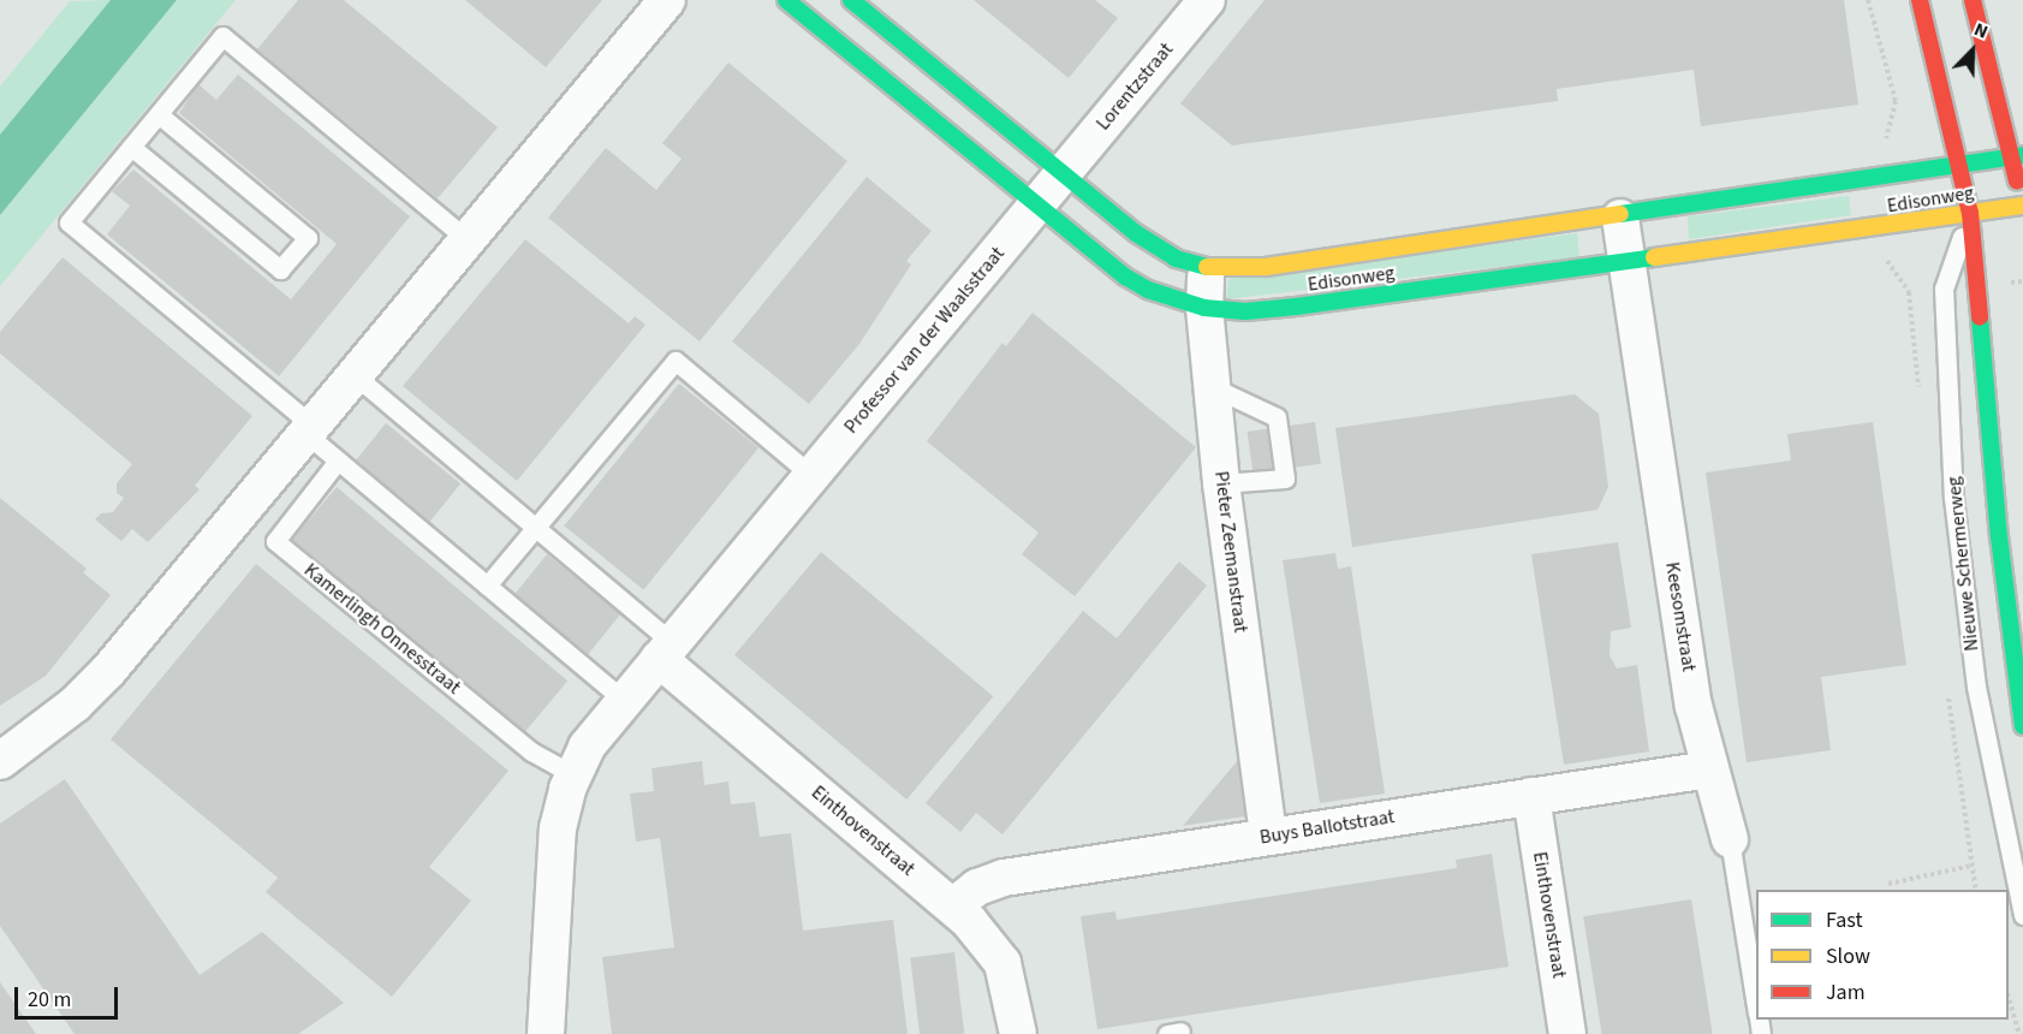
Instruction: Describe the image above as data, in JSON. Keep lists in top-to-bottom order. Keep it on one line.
{"streets":{"street":["Lorentzstraat","Edisonweg","Professor van der Waalsstraat","Pieter Zeemanstraat","Nieuwe Schermerweg","Keesomstraat","Buys Ballotstraat","Einthovenstraat"],"lane":["Kamerlingh Onnesstraat"]},"crossings":[["Lorentzstraat","Edisonweg"],["Lorentzstraat","Professor van der Waalsstraat"],["Edisonweg","Professor van der Waalsstraat"],["Edisonweg","Pieter Zeemanstraat"],["Edisonweg","Nieuwe Schermerweg"],["Edisonweg","Keesomstraat"],["Professor van der Waalsstraat","Kamerlingh Onnesstraat"],["Professor van der Waalsstraat","Einthovenstraat"],["Pieter Zeemanstraat","Buys Ballotstraat"],["Keesomstraat","Buys Ballotstraat"],["Buys Ballotstraat","Einthovenstraat"]],"legend":["Fast","Slow","Jam"],"scale_bar":"20 m","north":"top right"}
